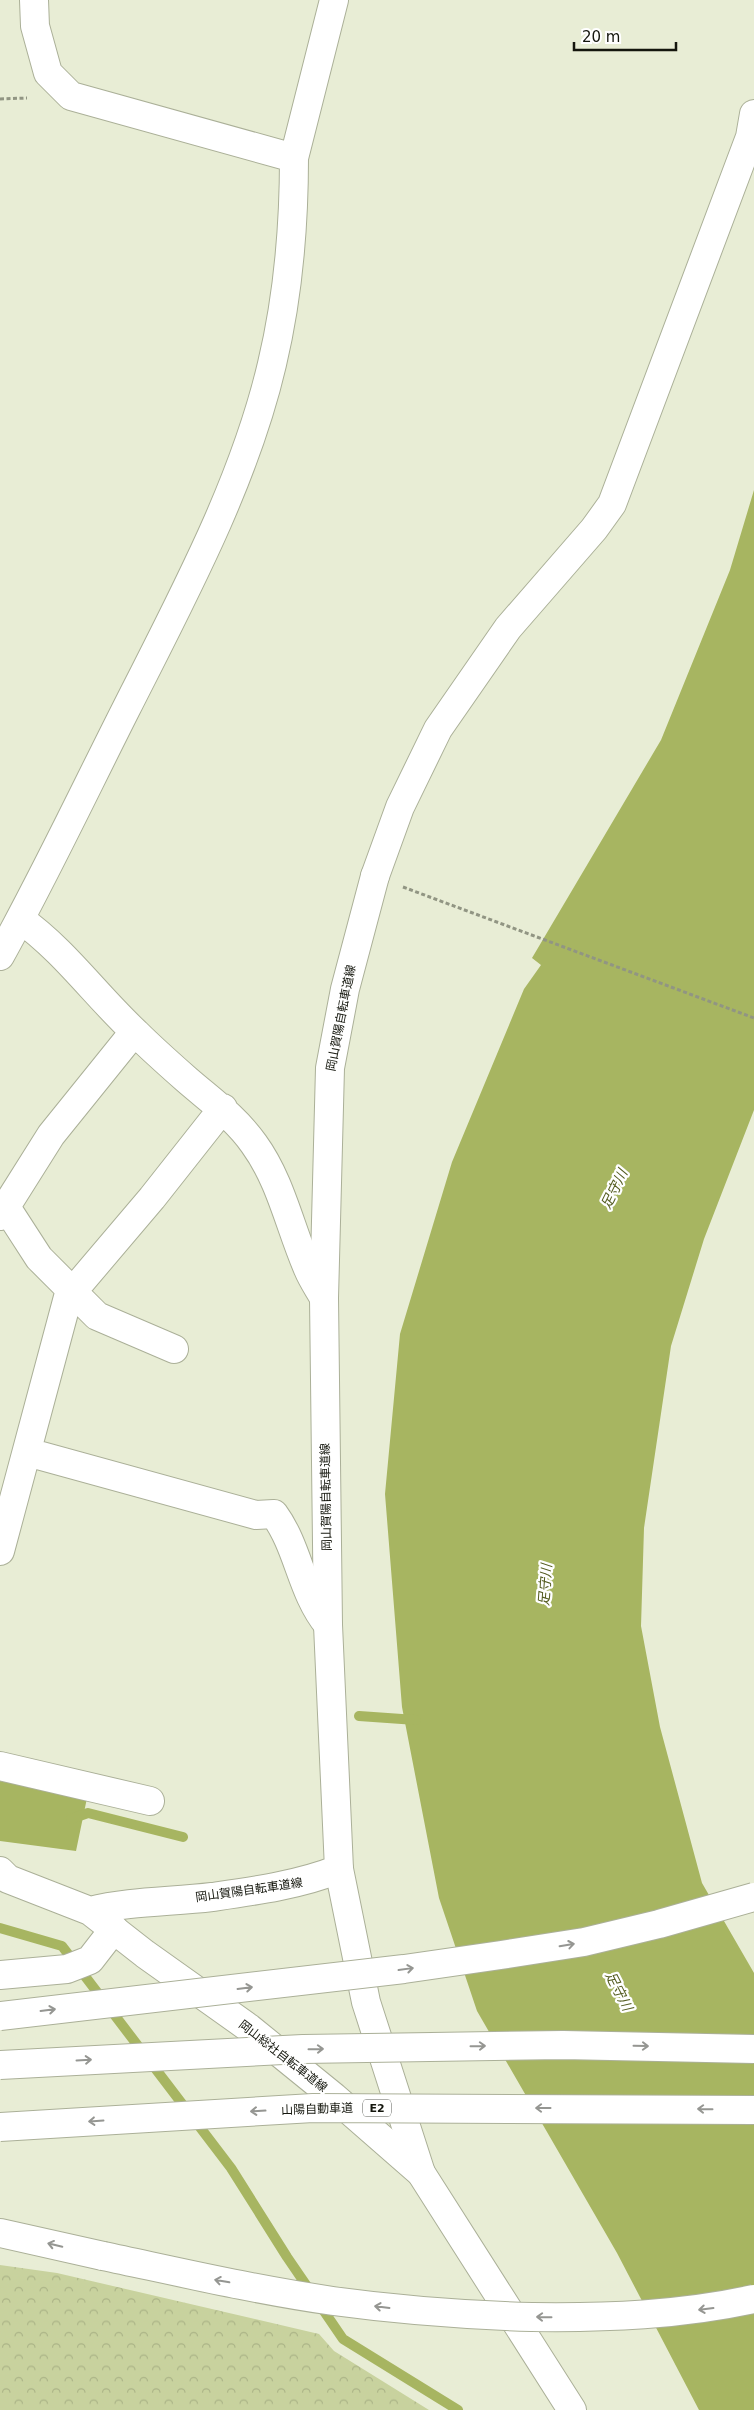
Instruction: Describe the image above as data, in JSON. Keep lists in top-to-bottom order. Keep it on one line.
{"streets":{"main road":["岡山賀陽自転車道線","岡山総社自転車道線","E2","山陽自動車道"]},"crossings":[["岡山賀陽自転車道線","岡山総社自転車道線"]],"water":["足守川"],"scale_bar":"20 m"}
